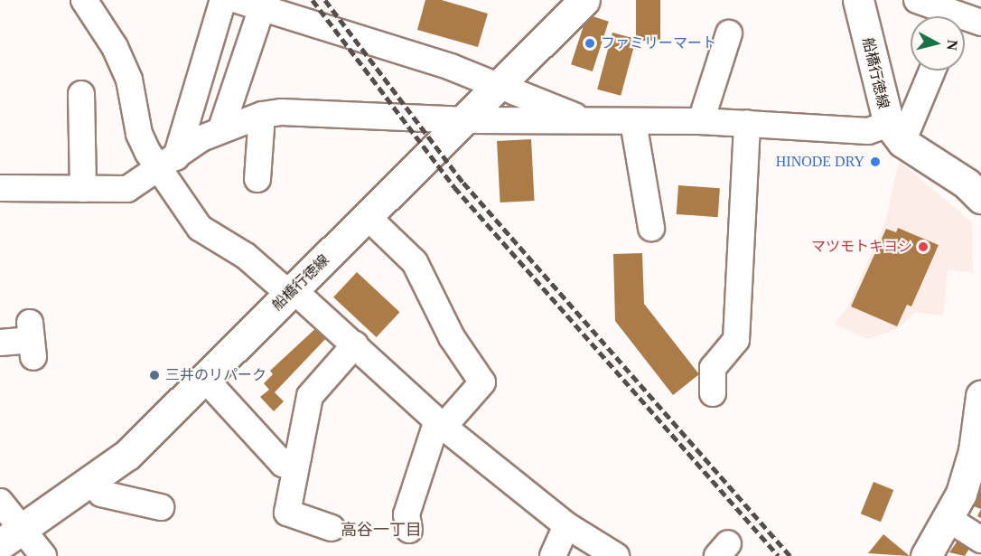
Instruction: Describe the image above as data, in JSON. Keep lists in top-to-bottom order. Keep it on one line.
{"streets":{"main road":["船橋行徳線"]},"districts":["高谷一丁目"],"places":["ファミリーマート","HINODE DRY","マツモトキヨシ","三井のリパーク"],"north":"right"}
